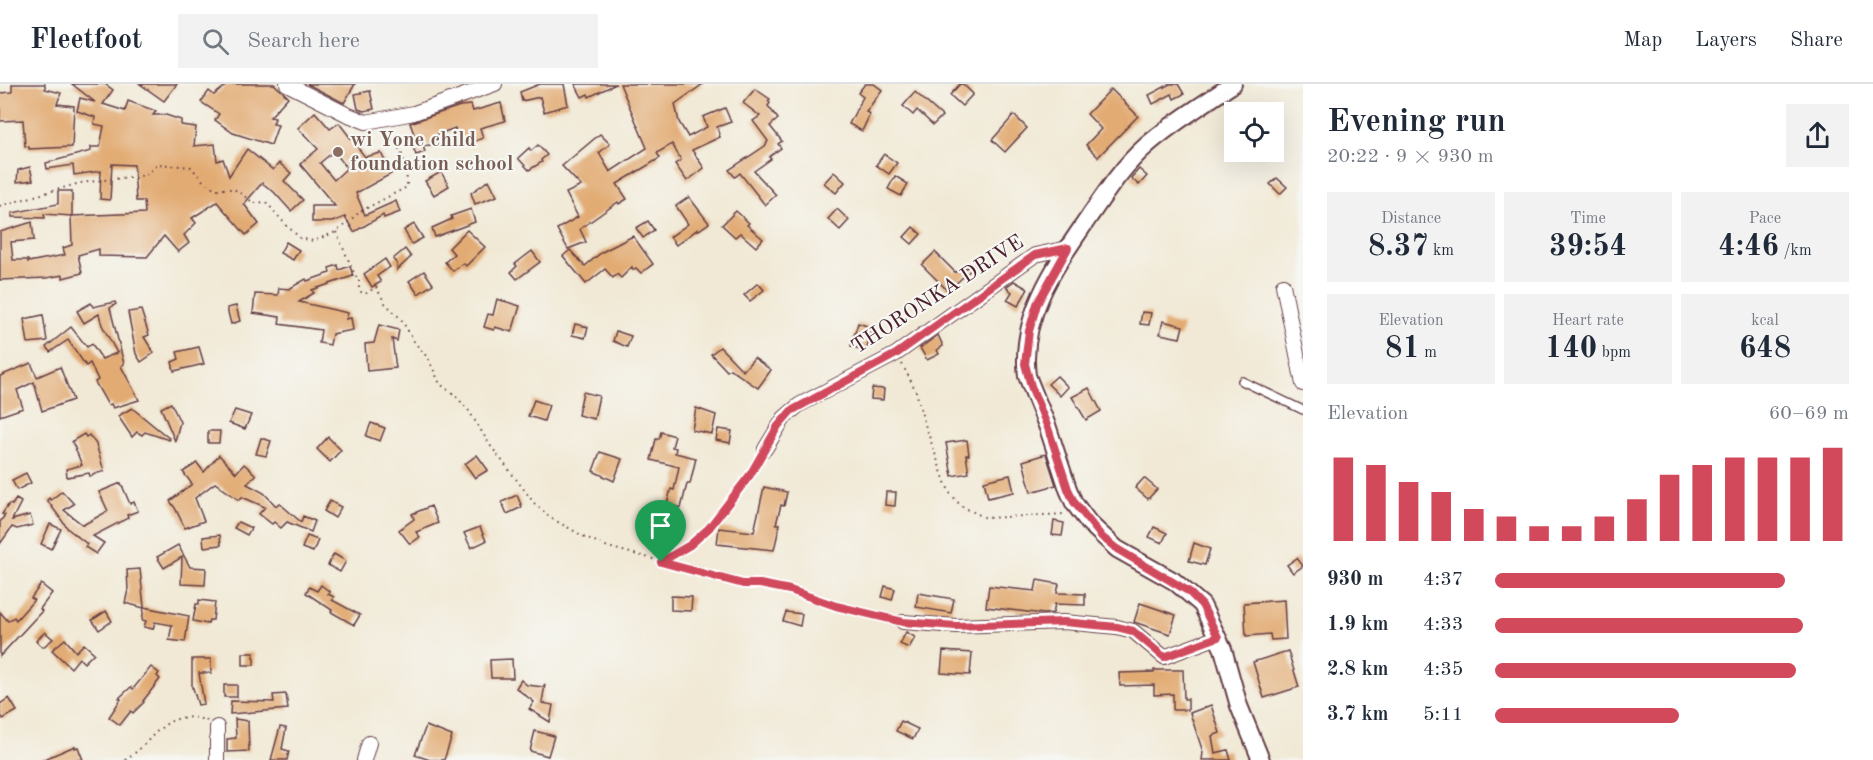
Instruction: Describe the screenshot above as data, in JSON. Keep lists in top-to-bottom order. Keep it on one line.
{"streets":{"street":["THORONKA DRIVE"]},"places":["wi Yone child foundation school"],"page":{"header":"Fleetfoot","search":"Search here","nav":["Map","Layers","Share"],"heading":["Evening run","20:22 · 9 × 930 m"],"stats":[["Distance","8.37 km"],["Time","39:54"],["Pace","4:46 /km"],["Elevation","81 m"],["Heart rate","140 bpm"],["kcal","648"]],"chart":["Elevation","60–69 m"],"list":[{"name":"930 m","note":"4:37"},{"name":"1.9 km","note":"4:33"},{"name":"2.8 km","note":"4:35"},{"name":"3.7 km","note":"5:11"}]}}
